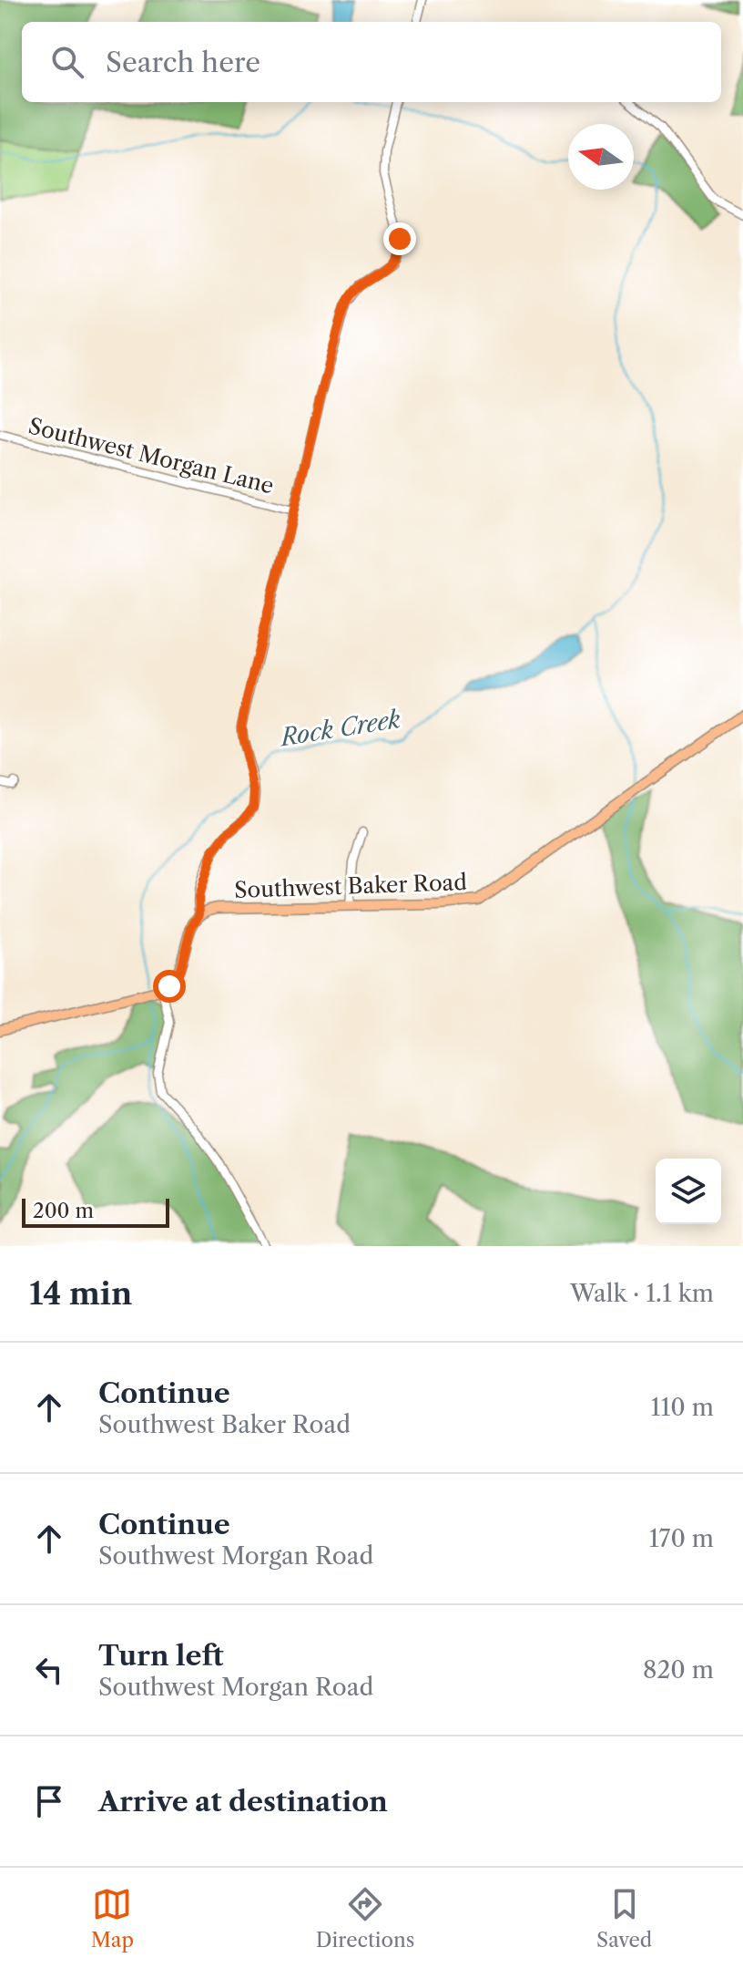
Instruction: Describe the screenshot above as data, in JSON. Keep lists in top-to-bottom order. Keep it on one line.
{"streets":{"main road":["Southwest Baker Road"],"street":["Southwest Morgan Lane"]},"water":["Rock Creek"],"scale_bar":"200 m","north":"left","page":{"search":"Search here","scale":"200 m","heading":["14 min","Walk · 1.1 km"],"list":[["Continue","Southwest Baker Road","110 m"],["Continue","Southwest Morgan Road","170 m"],["Turn left","Southwest Morgan Road","820 m"],"Arrive at destination"],"nav":["Map","Directions","Saved"]}}
